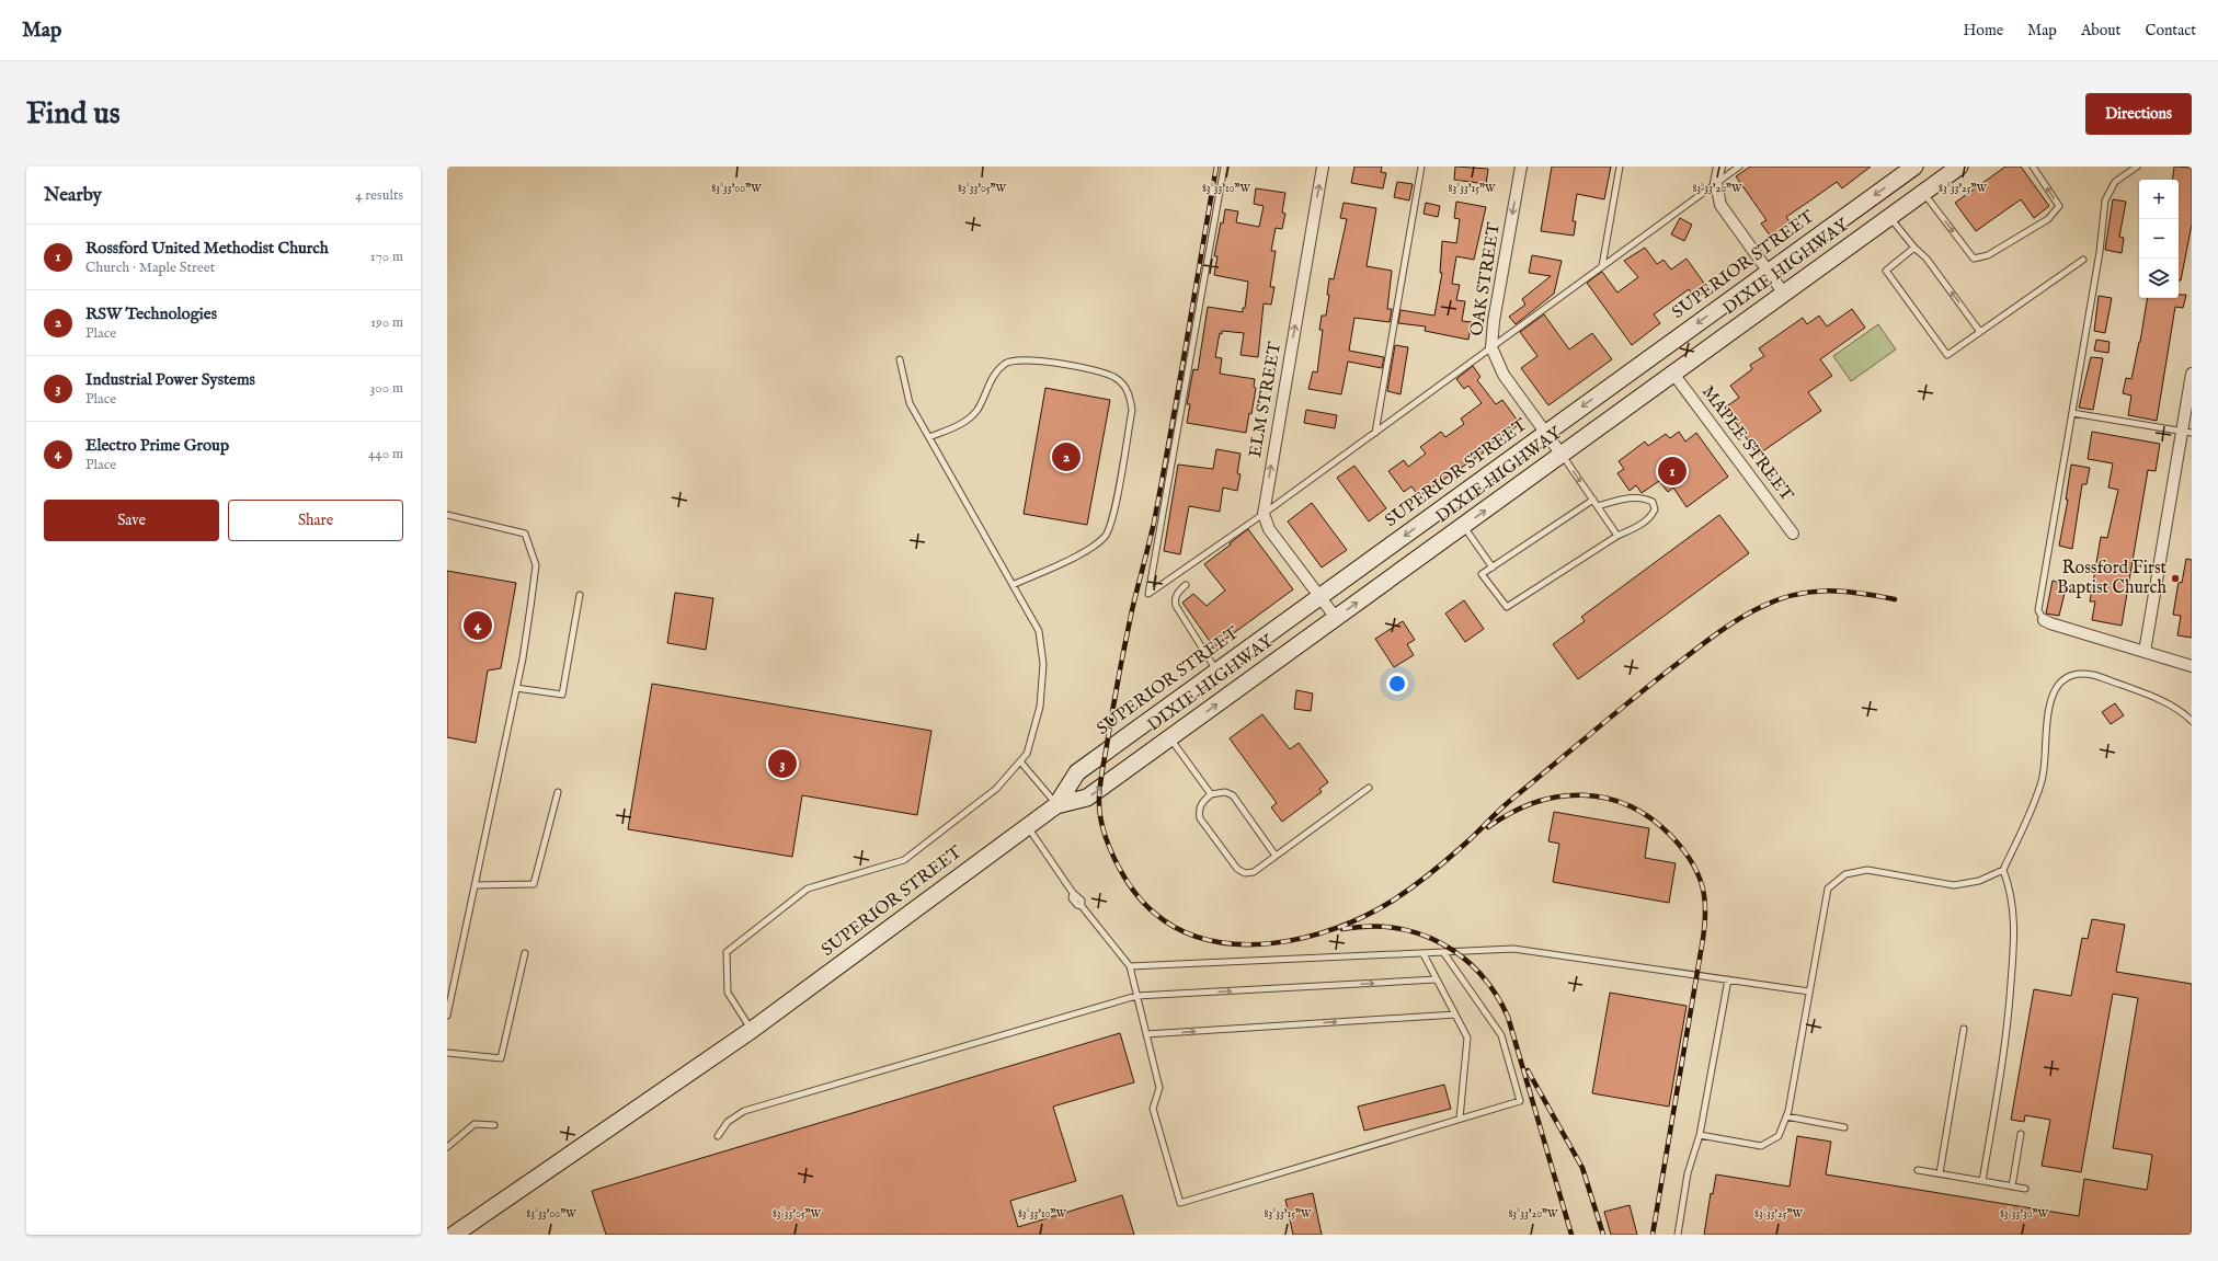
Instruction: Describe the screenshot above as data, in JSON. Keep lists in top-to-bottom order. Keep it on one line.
{"streets":{"main road":["SUPERIOR STREET","DIXIE HIGHWAY"],"street":["OAK STREET","ELM STREET","MAPLE STREET"]},"crossings":[["SUPERIOR STREET","DIXIE HIGHWAY"],["SUPERIOR STREET","OAK STREET"],["DIXIE HIGHWAY","OAK STREET"],["DIXIE HIGHWAY","MAPLE STREET"]],"one_way":["SUPERIOR STREET","DIXIE HIGHWAY","OAK STREET","ELM STREET"],"places":["Rossford First Baptist Church"],"page":{"header":"Map","nav":["Home","Map","About","Contact"],"buttons":["Directions",["Save","Share"]],"title":"Find us","heading":["Nearby","4 results"],"map_buttons":["+","−"],"list":[{"mark":"1","name":"Rossford United Methodist Church","note":"Church · Maple Street","value":"170 m"},{"mark":"2","name":"RSW Technologies","note":"Place","value":"190 m"},{"mark":"3","name":"Industrial Power Systems","note":"Place","value":"300 m"},{"mark":"4","name":"Electro Prime Group","note":"Place","value":"440 m"}],"pins":["2","1","4","3"]},"coordinates":["83°33'00\"W","83°33'10\"W","83°33'15\"W","83°33'20\"W","83°33'25\"W","83°33'05\"W","83°33'30\"W"]}
